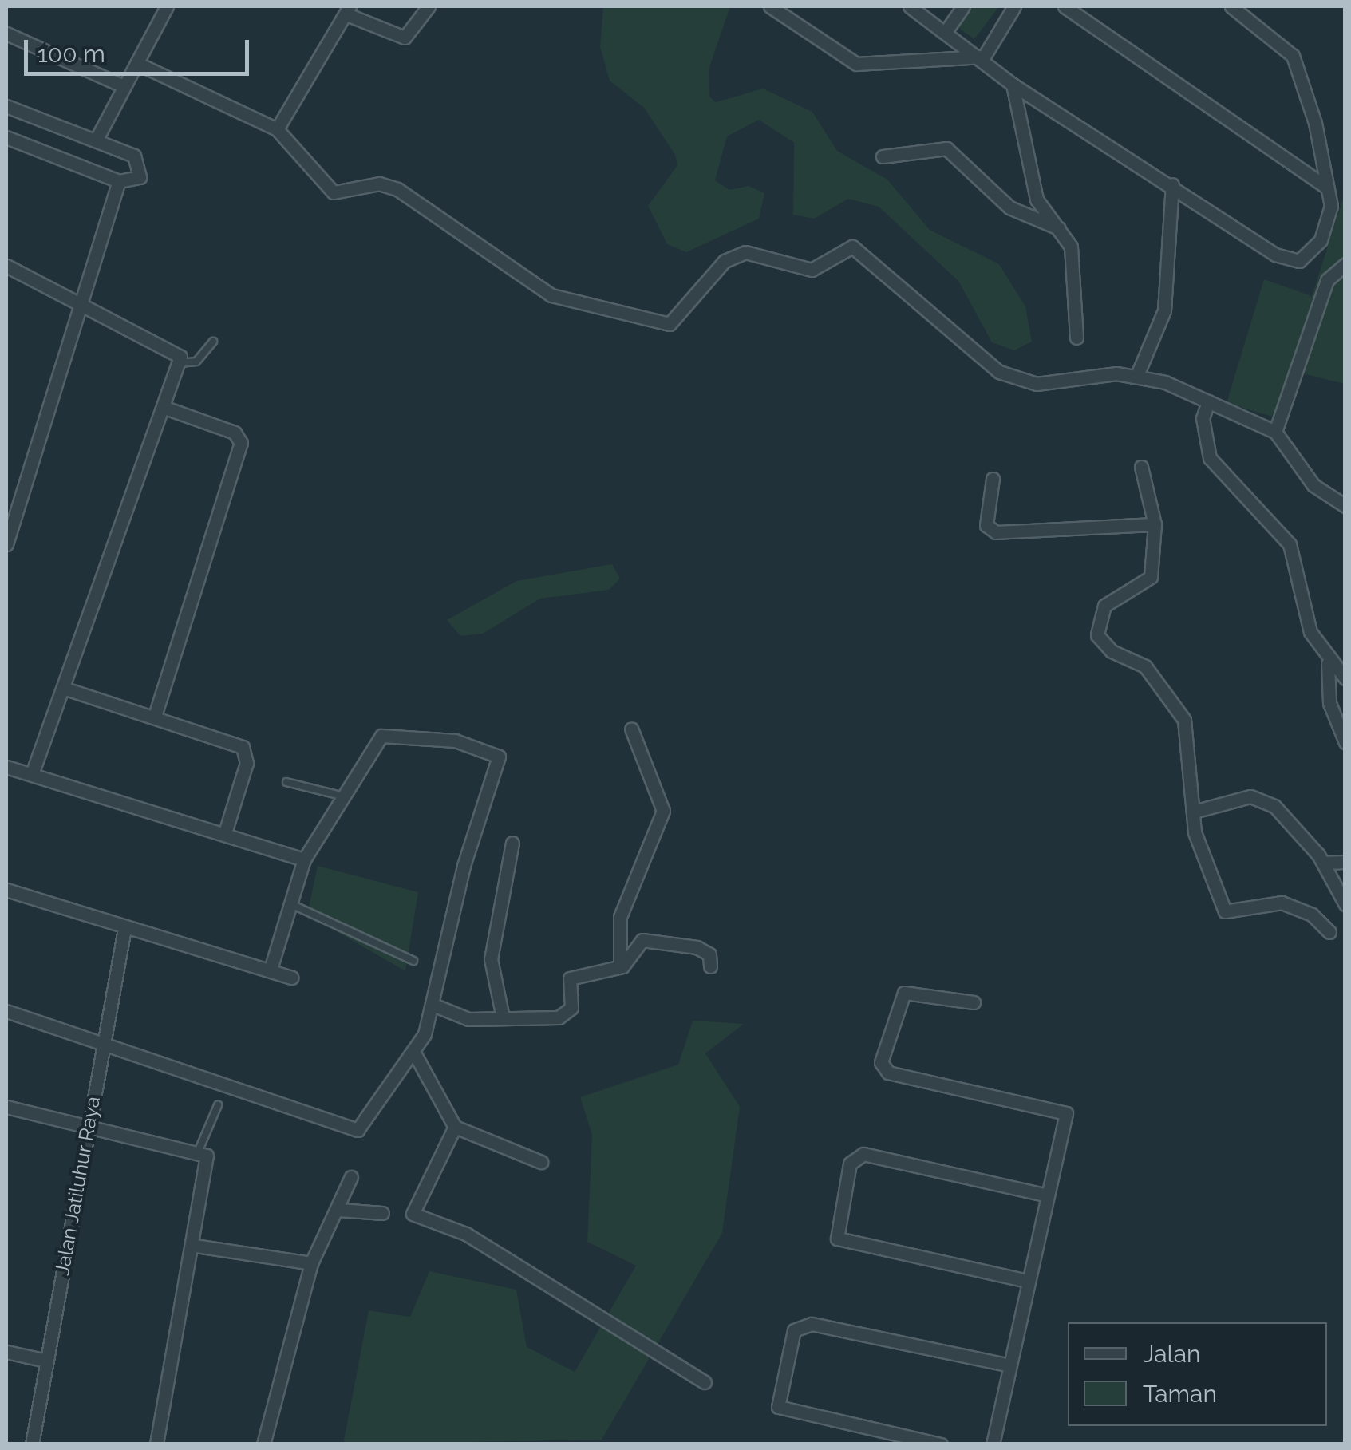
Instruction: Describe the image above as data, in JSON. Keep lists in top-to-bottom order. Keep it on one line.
{"streets":{"street":["Jalan Jatiluhur Raya"]},"legend":["Jalan","Taman"],"scale_bar":"100 m"}
